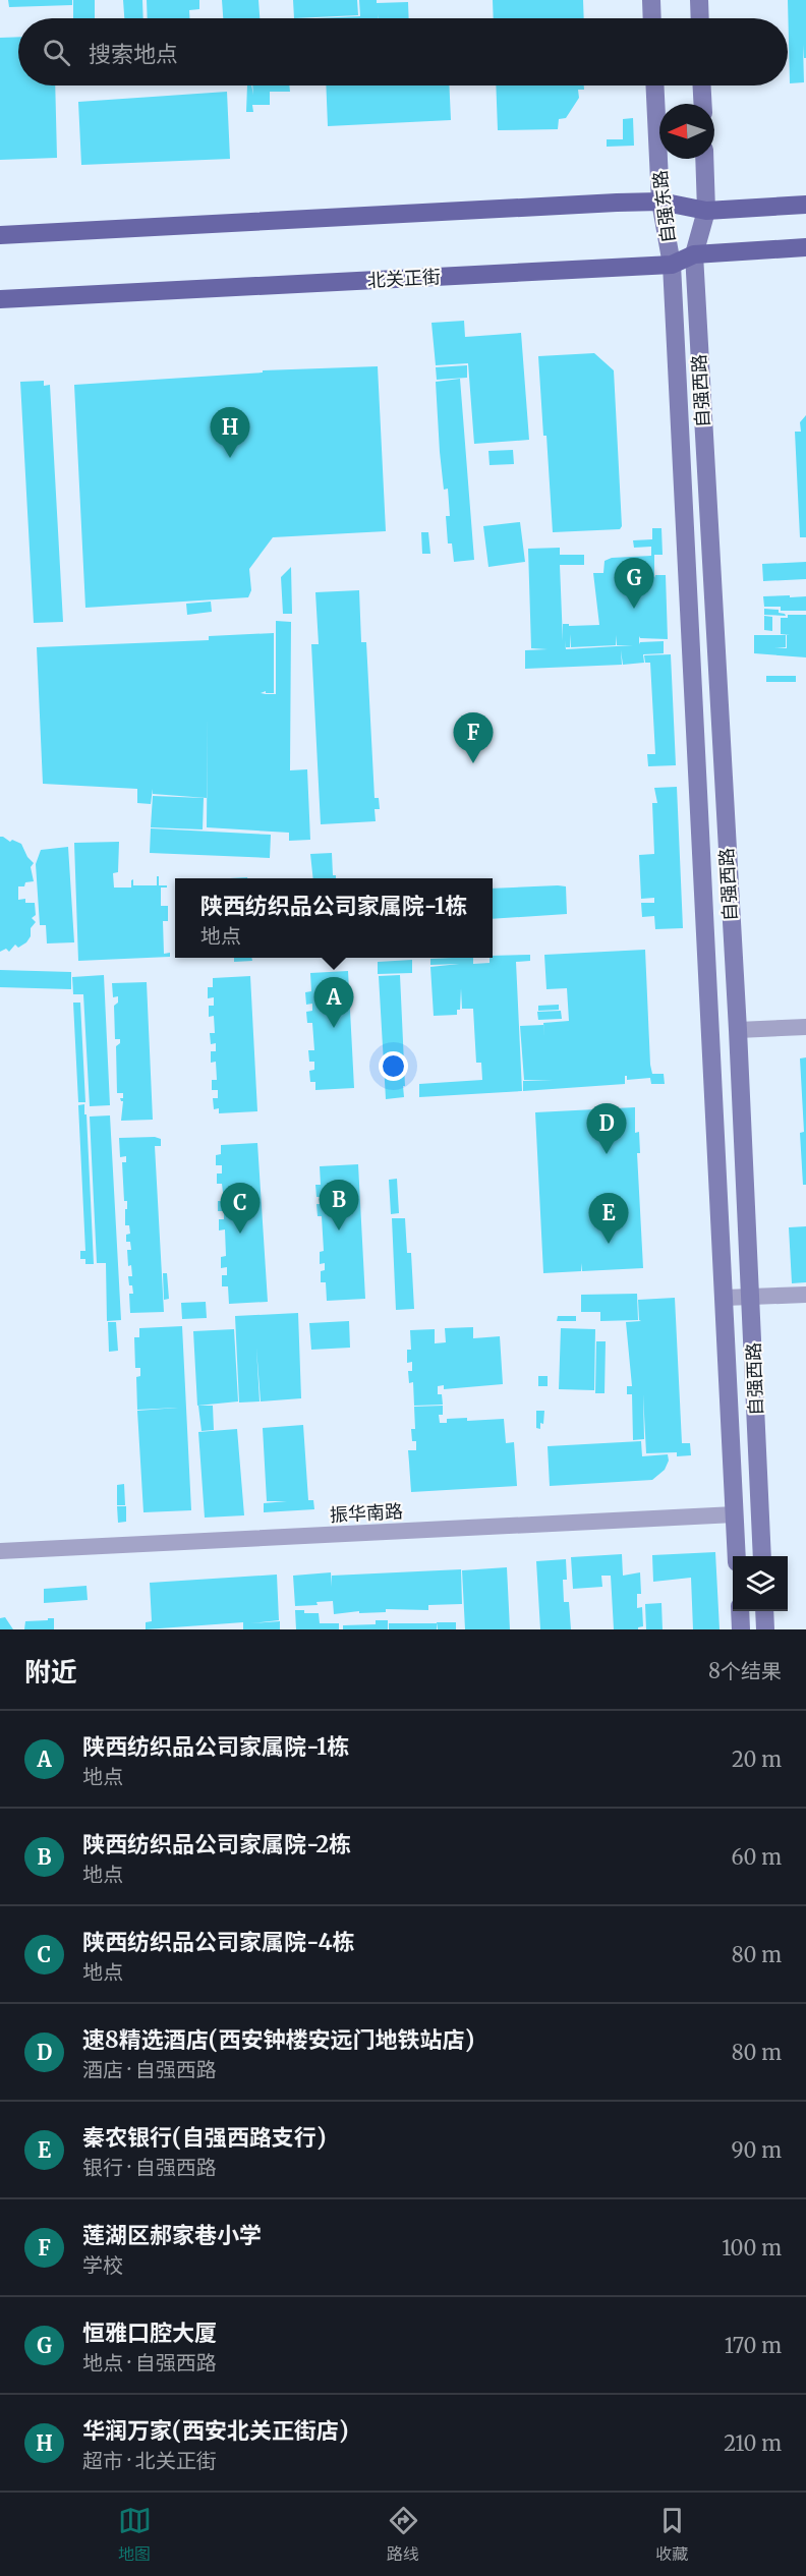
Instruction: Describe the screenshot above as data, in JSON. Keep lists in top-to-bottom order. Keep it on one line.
{"streets":{"main road":["自强东路","北关正街","自强西路"],"street":["振华南路"]},"crossings":[["自强东路","北关正街"],["自强东路","自强西路"],["北关正街","自强西路"],["自强西路","振华南路"]],"north":"left","page":{"search":"搜索地点","pins":["H","G","F","A","D","B","C","E"],"popup":["陕西纺织品公司家属院-1栋","地点"],"heading":["附近","8个结果"],"list":[{"mark":"A","name":"陕西纺织品公司家属院-1栋","note":"地点","value":"20 m"},{"mark":"B","name":"陕西纺织品公司家属院-2栋","note":"地点","value":"60 m"},{"mark":"C","name":"陕西纺织品公司家属院-4栋","note":"地点","value":"80 m"},{"mark":"D","name":"速8精选酒店(西安钟楼安远门地铁站店)","note":"酒店 · 自强西路","value":"80 m"},{"mark":"E","name":"秦农银行(自强西路支行)","note":"银行 · 自强西路","value":"90 m"},{"mark":"F","name":"莲湖区郝家巷小学","note":"学校","value":"100 m"},{"mark":"G","name":"恒雅口腔大厦","note":"地点 · 自强西路","value":"170 m"},{"mark":"H","name":"华润万家(西安北关正街店)","note":"超市 · 北关正街","value":"210 m"}],"nav":["地图","路线","收藏"]}}
